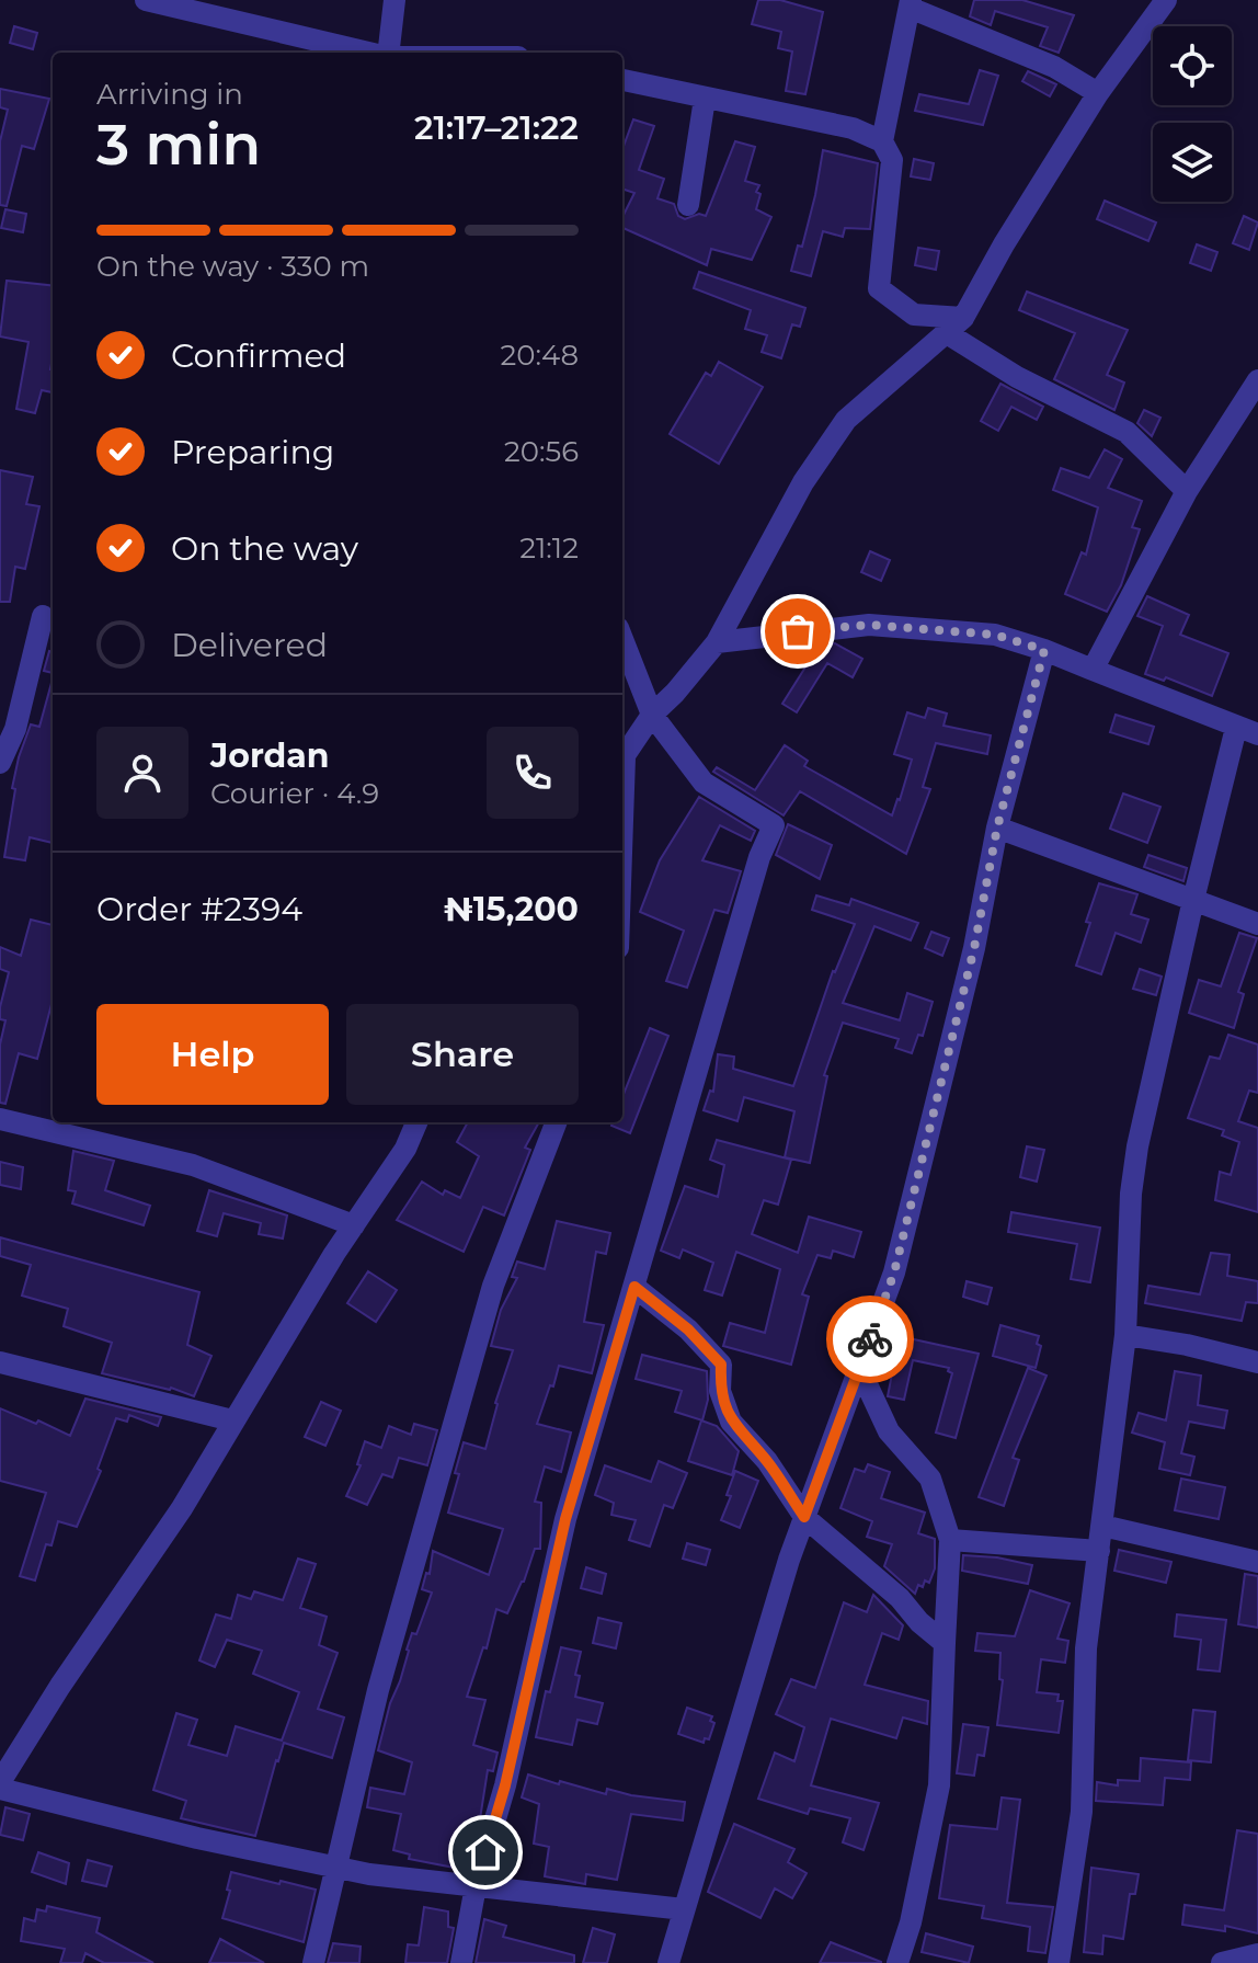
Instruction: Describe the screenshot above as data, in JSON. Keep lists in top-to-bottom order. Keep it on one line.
{"page":{"heading":["3 min","Arriving in","21:17–21:22"],"panel":["Jordan","Courier · 4.9","Order #2394","₦15,200"],"bar":"On the way · 330 m","list":[["Confirmed","20:48"],["Preparing","20:56"],["On the way","21:12"],"Delivered"],"buttons":["Help","Share"]}}
